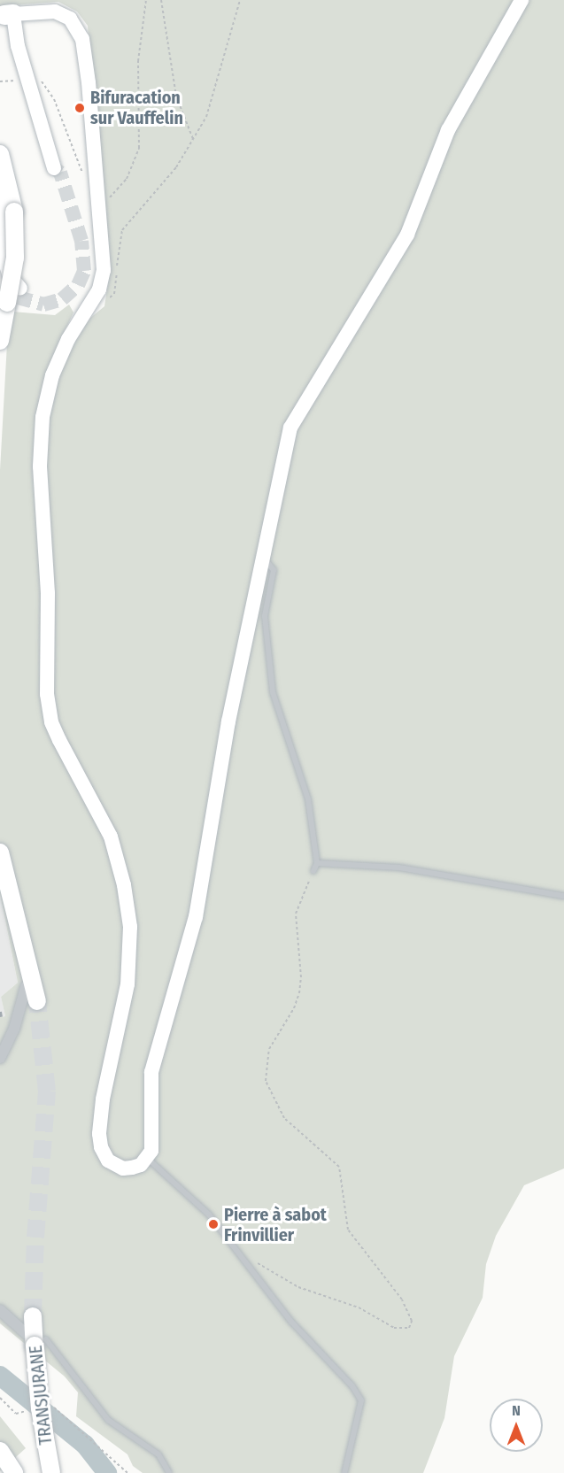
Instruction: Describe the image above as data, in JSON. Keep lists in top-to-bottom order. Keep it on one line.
{"streets":{"main road":["TRANSJURANE"]},"places":["Bifuracation sur Vauffelin","Pierre à sabot Frinvillier"],"north":"top"}
